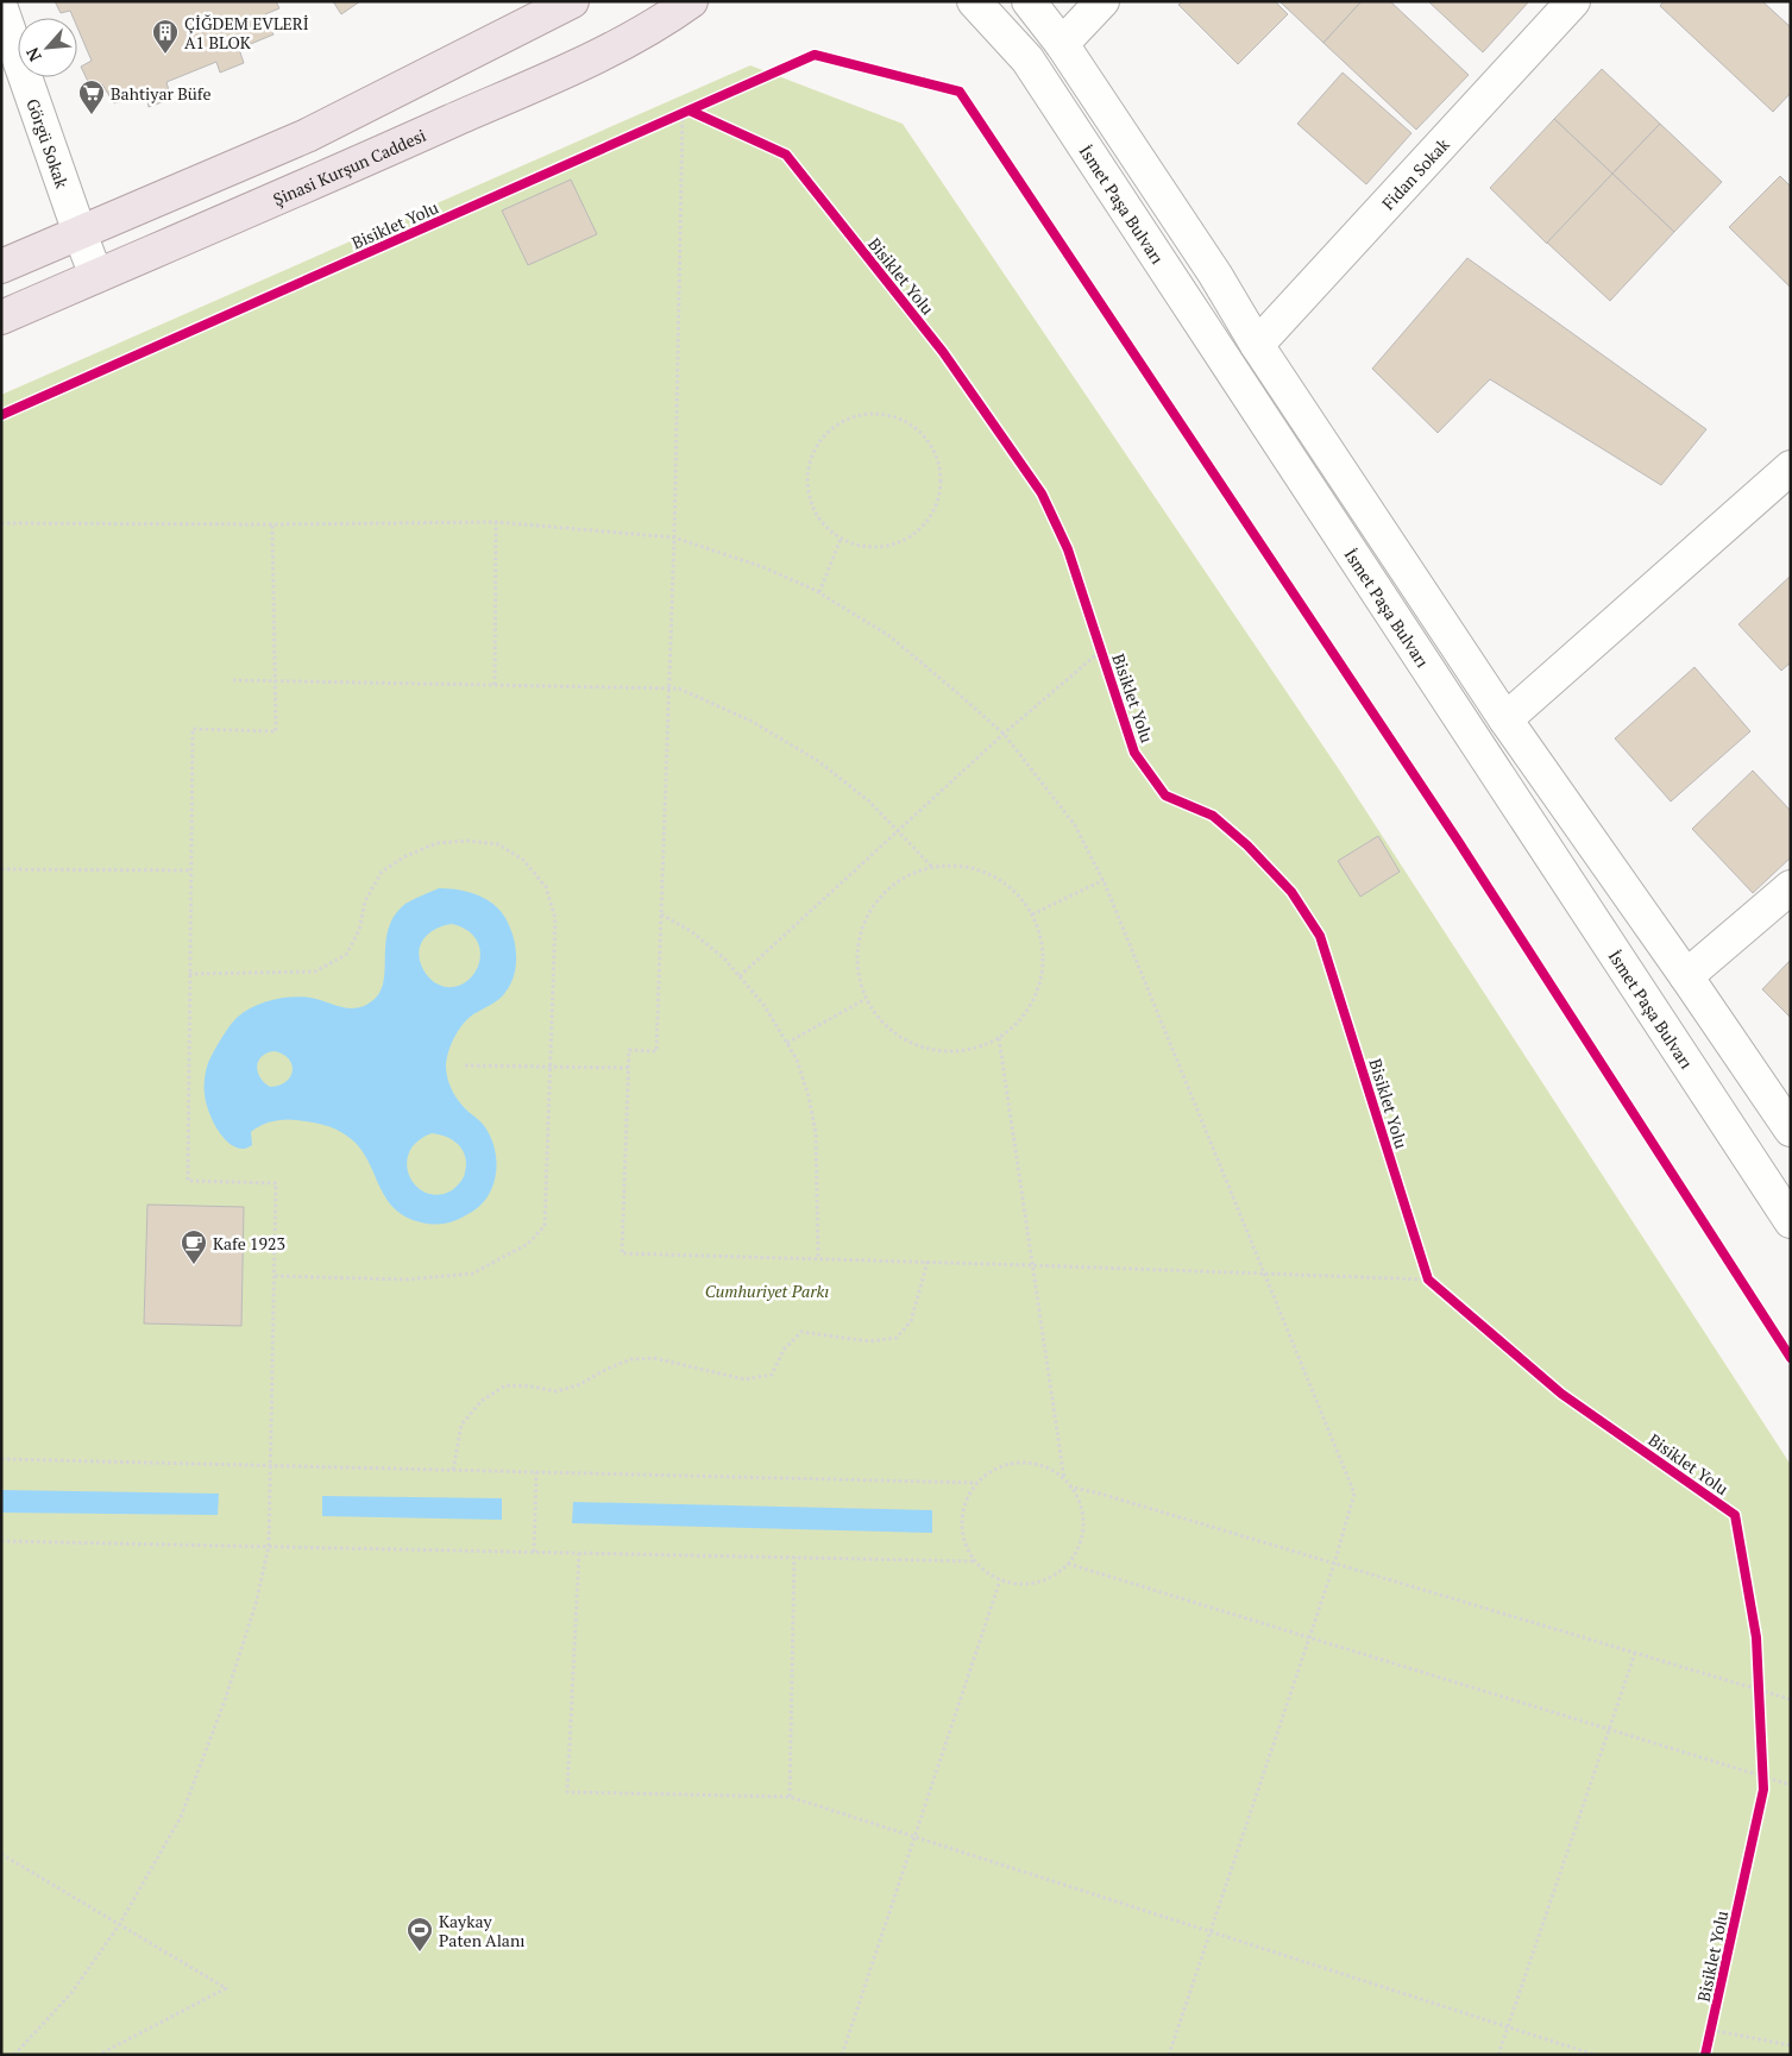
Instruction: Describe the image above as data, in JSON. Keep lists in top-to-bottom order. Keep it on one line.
{"streets":{"main road":["Şinasi Kurşun Caddesi"],"street":["Görgü Sokak","Fidan Sokak","İsmet Paşa Bulvarı"],"cycle path":["Bisiklet Yolu"]},"crossings":[["Görgü Sokak","Şinasi Kurşun Caddesi"]],"parks":["Cumhuriyet Parkı"],"places":{"building":["ÇİĞDEM EVLERİ A1 BLOK"],"supermarket":["Bahtiyar Büfe"],"cafe":["Kafe 1923"],"sports":["Kaykay Paten Alanı"]},"north":"bottom left"}
